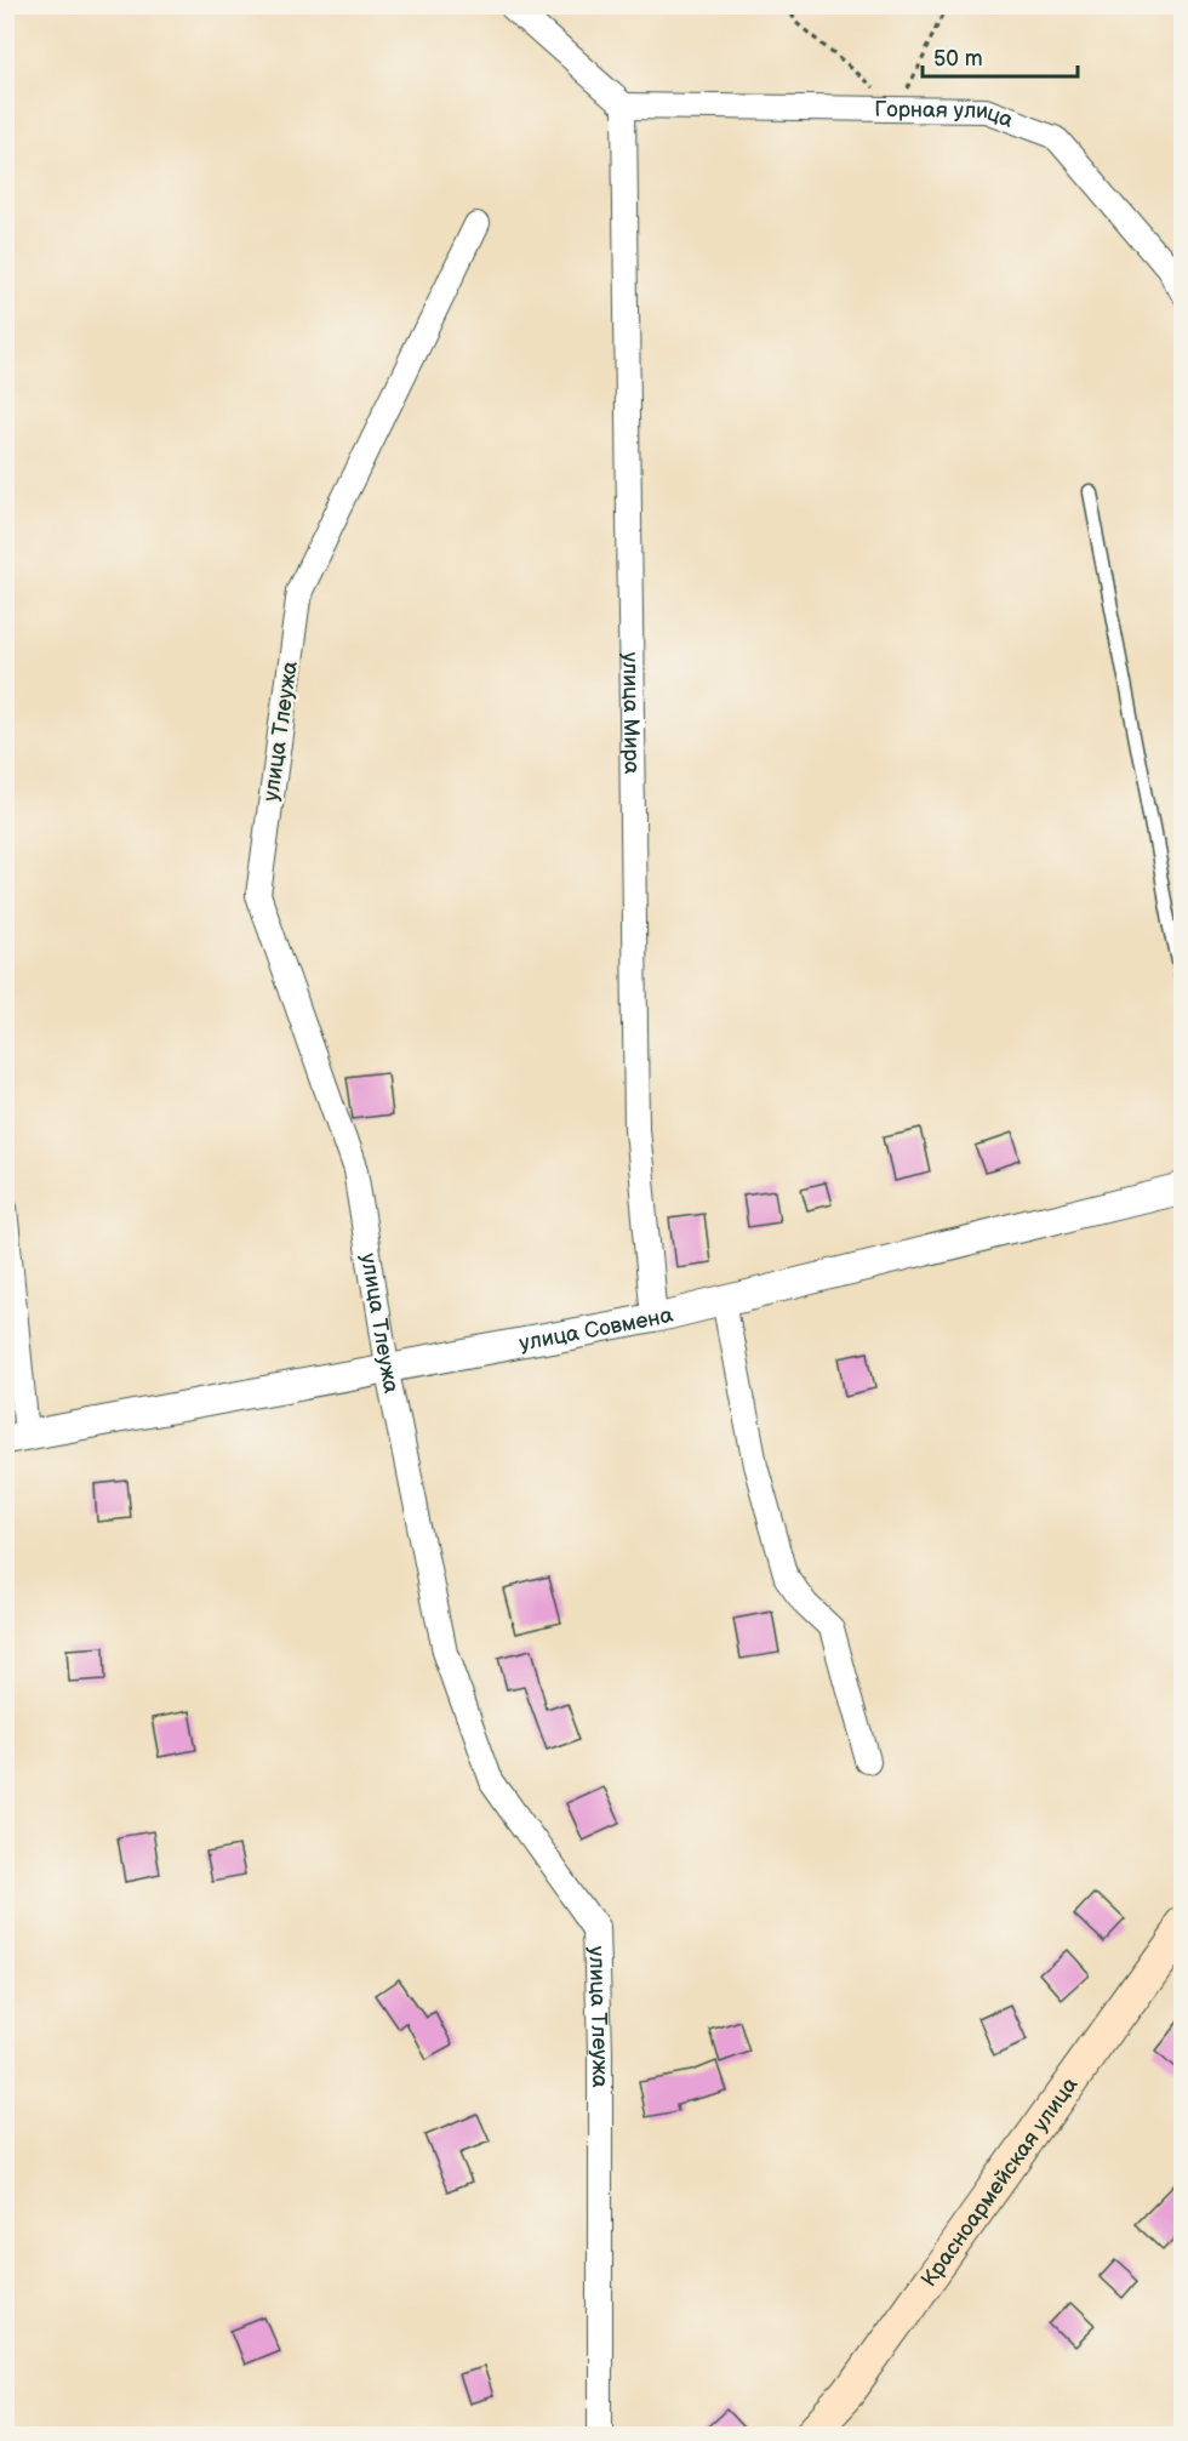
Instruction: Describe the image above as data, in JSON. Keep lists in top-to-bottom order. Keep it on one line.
{"streets":{"main road":["Красноармейская улица"],"street":["Горная улица","улица Мира","улица Тлеужа","улица Совмена"]},"crossings":[["Горная улица","улица Мира"],["улица Мира","улица Совмена"],["улица Тлеужа","улица Совмена"]],"scale_bar":"50 m"}
